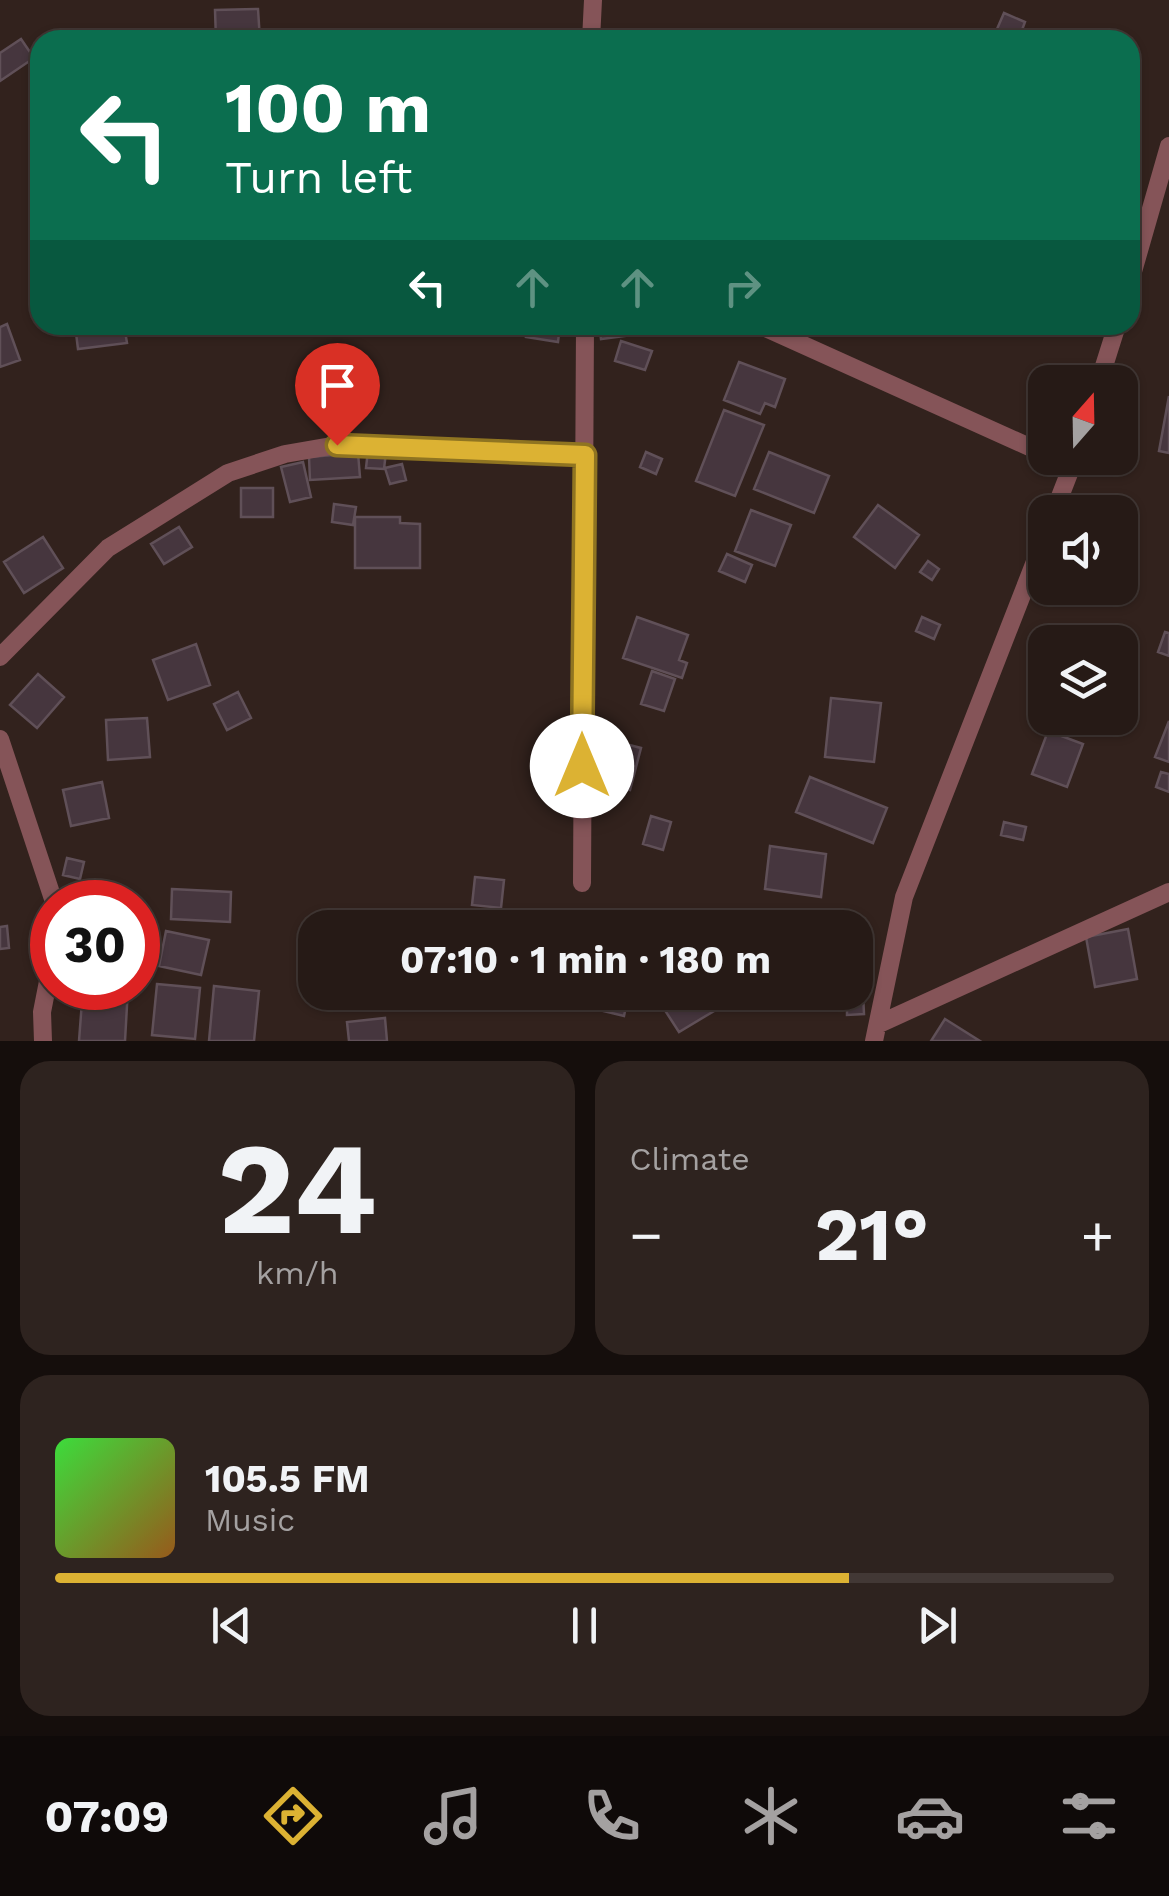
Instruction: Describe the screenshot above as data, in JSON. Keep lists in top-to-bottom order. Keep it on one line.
{"north":"top","page":{"turn":["100 m","Turn left"],"limit":"30","trip":"07:10 · 1 min · 180 m","tile":[["24","km/h"],"Climate"],"heat":["−","21°","+"],"song":["105.5 FM","Music"],"tabs":"07:09"}}
